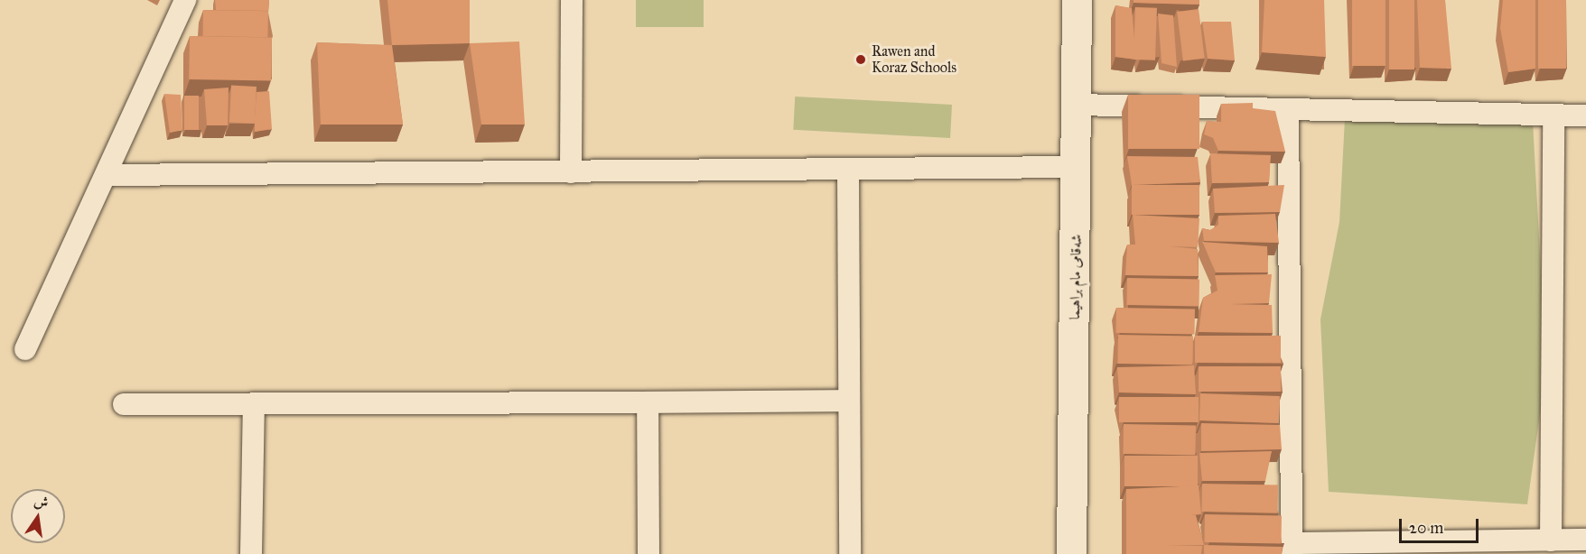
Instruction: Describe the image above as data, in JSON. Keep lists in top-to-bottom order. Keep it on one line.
{"streets":{"street":["شەقامی مام براهیما"]},"places":["Rawen and Koraz Schools"],"scale_bar":"20 m","north":"top"}
